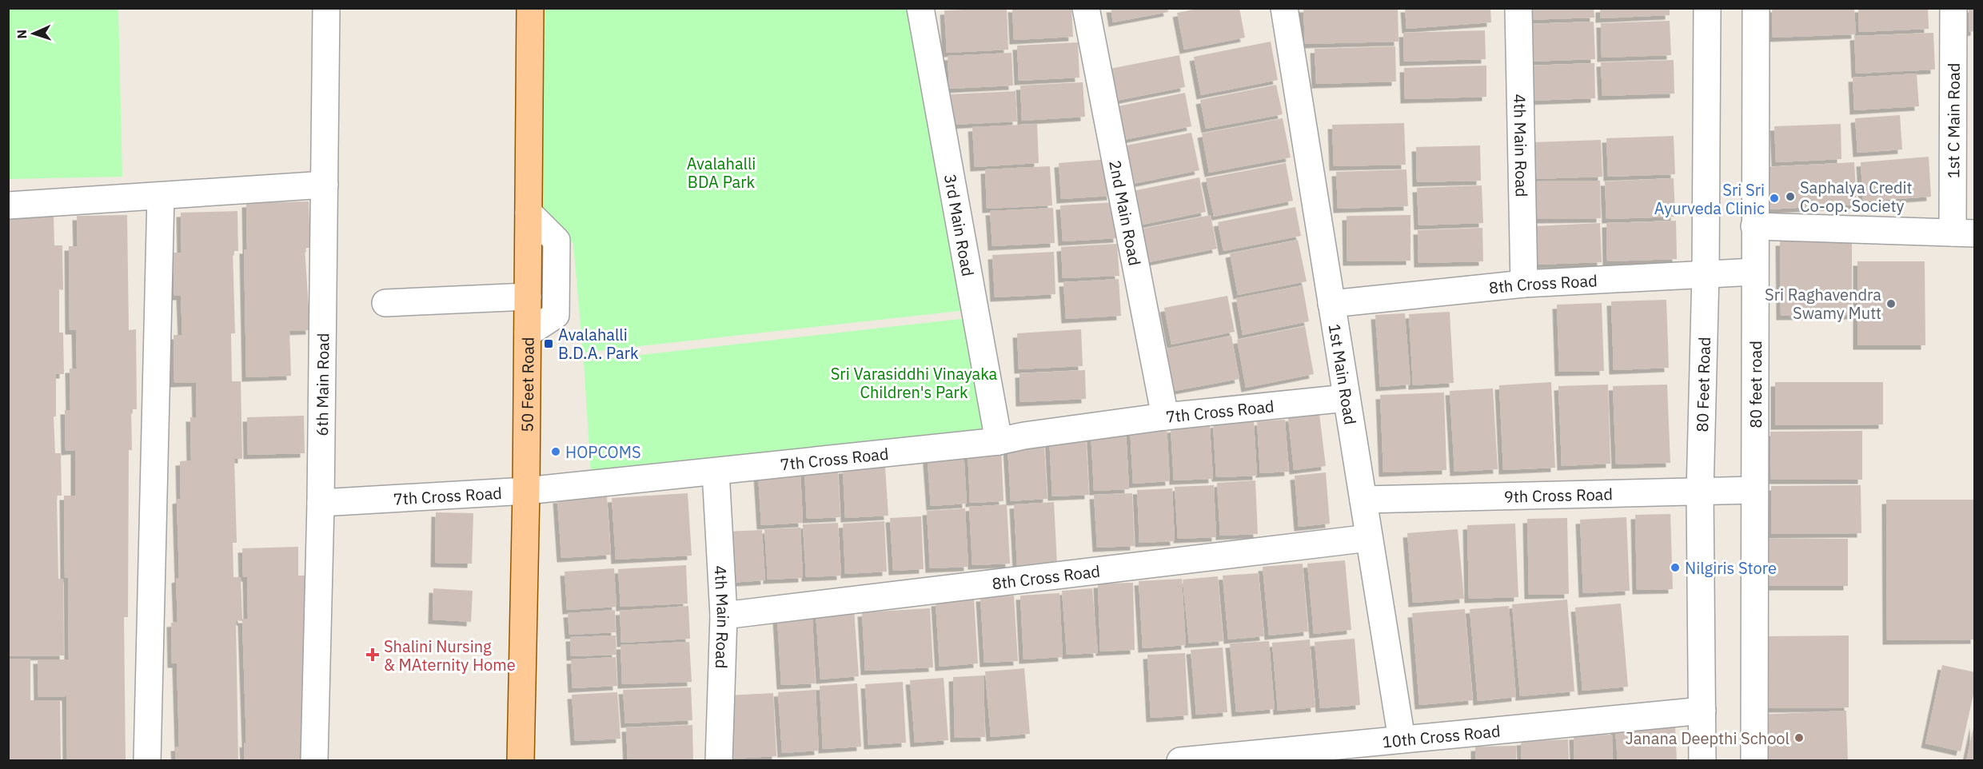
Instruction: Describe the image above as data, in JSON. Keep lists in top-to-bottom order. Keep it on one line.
{"streets":{"main road":["50 Feet Road"],"street":["1st C Main Road","4th Main Road","2nd Main Road","3rd Main Road","8th Cross Road","1st Main Road","6th Main Road","80 Feet Road","80 feet road","7th Cross Road","9th Cross Road","10th Cross Road"]},"crossings":[["4th Main Road","8th Cross Road"],["4th Main Road","7th Cross Road"],["2nd Main Road","7th Cross Road"],["3rd Main Road","7th Cross Road"],["8th Cross Road","1st Main Road"],["8th Cross Road","80 Feet Road"],["8th Cross Road","80 feet road"],["1st Main Road","7th Cross Road"],["1st Main Road","9th Cross Road"],["1st Main Road","10th Cross Road"],["6th Main Road","7th Cross Road"],["50 Feet Road","7th Cross Road"],["80 Feet Road","9th Cross Road"],["80 Feet Road","10th Cross Road"],["80 feet road","9th Cross Road"]],"parks":["Avalahalli BDA Park","Sri Varasiddhi Vinayaka Children's Park"],"places":{"other":["Saphalya Credit Co-op. Society","Sri Sri Ayurveda Clinic","Sri Raghavendra Swamy Mutt","HOPCOMS","Nilgiris Store","Janana Deepthi School"],"transit":["Avalahalli B.D.A. Park"],"health":["Shalini Nursing & MAternity Home"]},"north":"left"}
